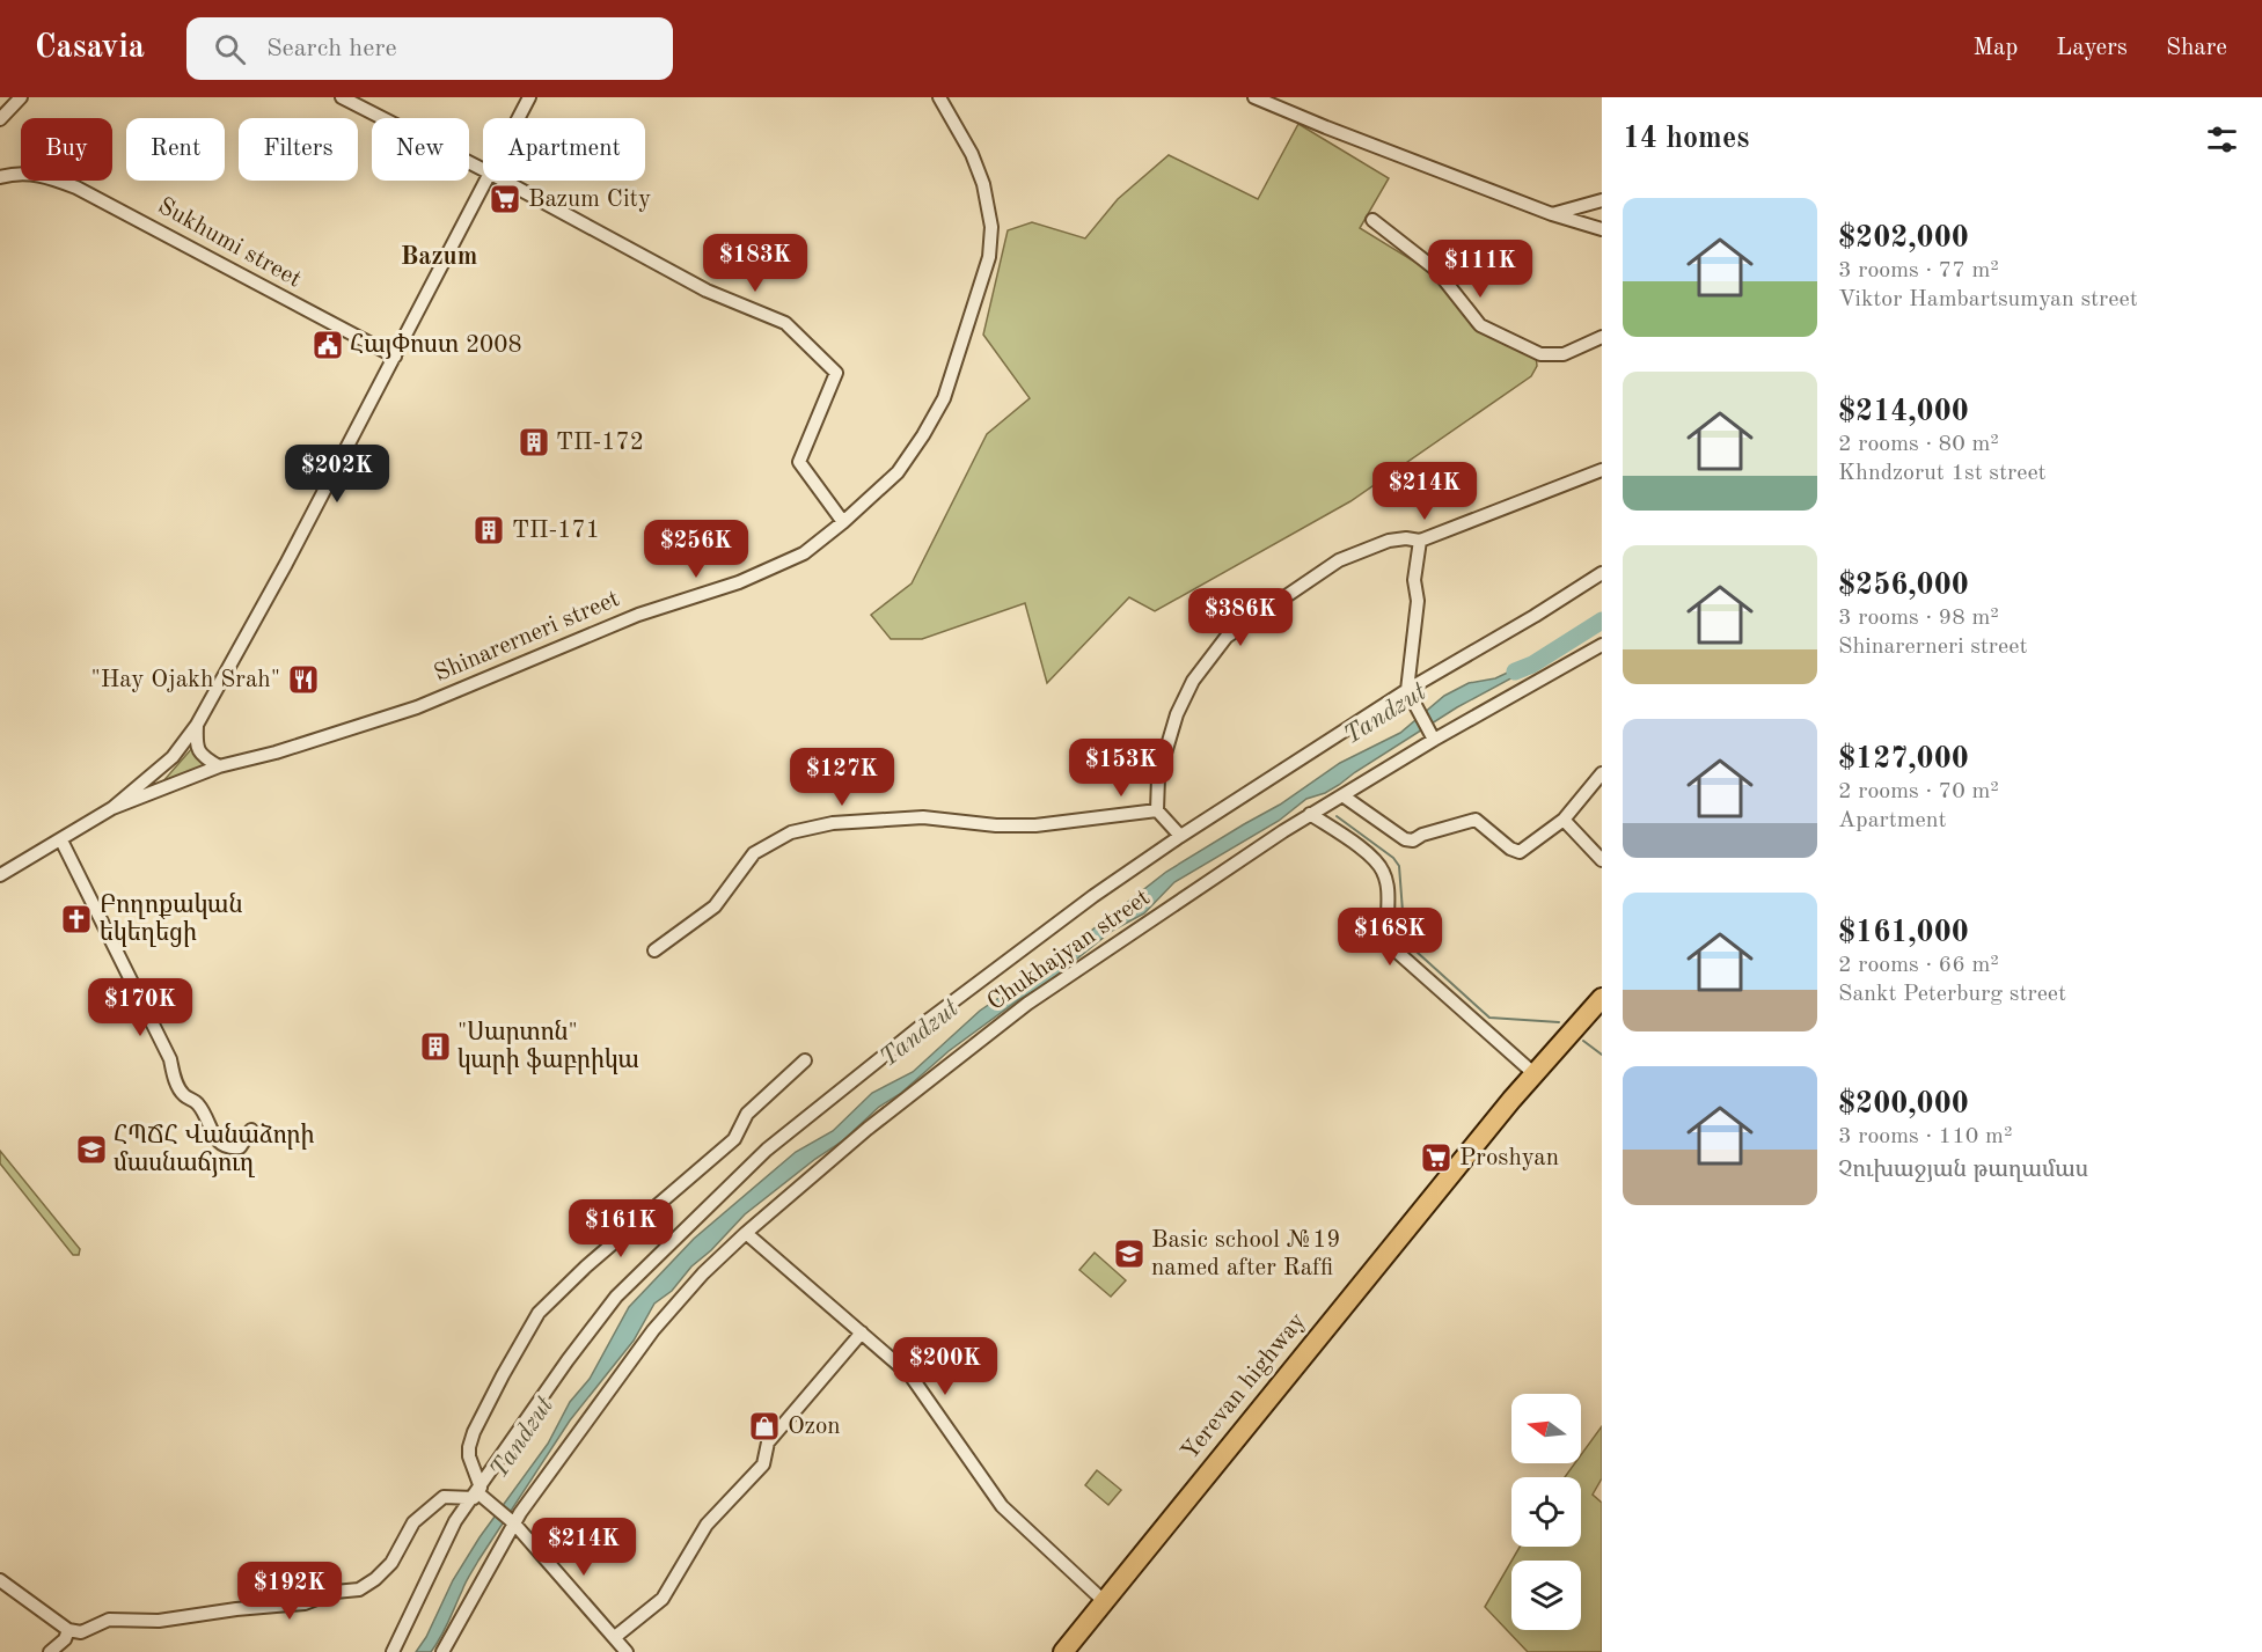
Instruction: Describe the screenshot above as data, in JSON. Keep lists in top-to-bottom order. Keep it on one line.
{"streets":{"highway":["Yerevan highway"],"street":["Sukhumi street","Shinarerneri street","Chukhajyan street"]},"districts":["Bazum"],"water":["Tandzut"],"places":{"supermarket":["Bazum City","Proshyan"],"public building":["ՀայՓոստ 2008"],"building":["ТП-172","ТП-171","\"Սարտոն\" կարի ֆաբրիկա"],"restaurant":["\"Hay Ojakh Srah\""],"church":["Բողոքական եկեղեցի"],"school or university":["ՀՊՃՀ Վանաձորի մասնաճյուղ","Basic school №19 named after Raffi"],"shop":["Ozon"]},"north":"left","page":{"header":"Casavia","search":"Search here","nav":["Map","Layers","Share"],"heading":"14 homes","chip":["Buy","Rent","Filters","New","Apartment"],"list":[{"name":"$202,000","note":"3 rooms · 77 m² · Viktor Hambartsumyan street"},{"name":"$214,000","note":"2 rooms · 80 m² · Khndzorut 1st street"},{"name":"$256,000","note":"3 rooms · 98 m² · Shinarerneri street"},{"name":"$127,000","note":"2 rooms · 70 m² · Apartment"},{"name":"$161,000","note":"2 rooms · 66 m² · Sankt Peterburg street"},{"name":"$200,000","note":"3 rooms · 110 m² · Չուխաջյան թաղամաս"}],"price":["$183K","$111K","$202K","$214K","$256K","$386K","$153K","$127K","$168K","$170K","$161K","$200K","$214K","$192K"]}}
